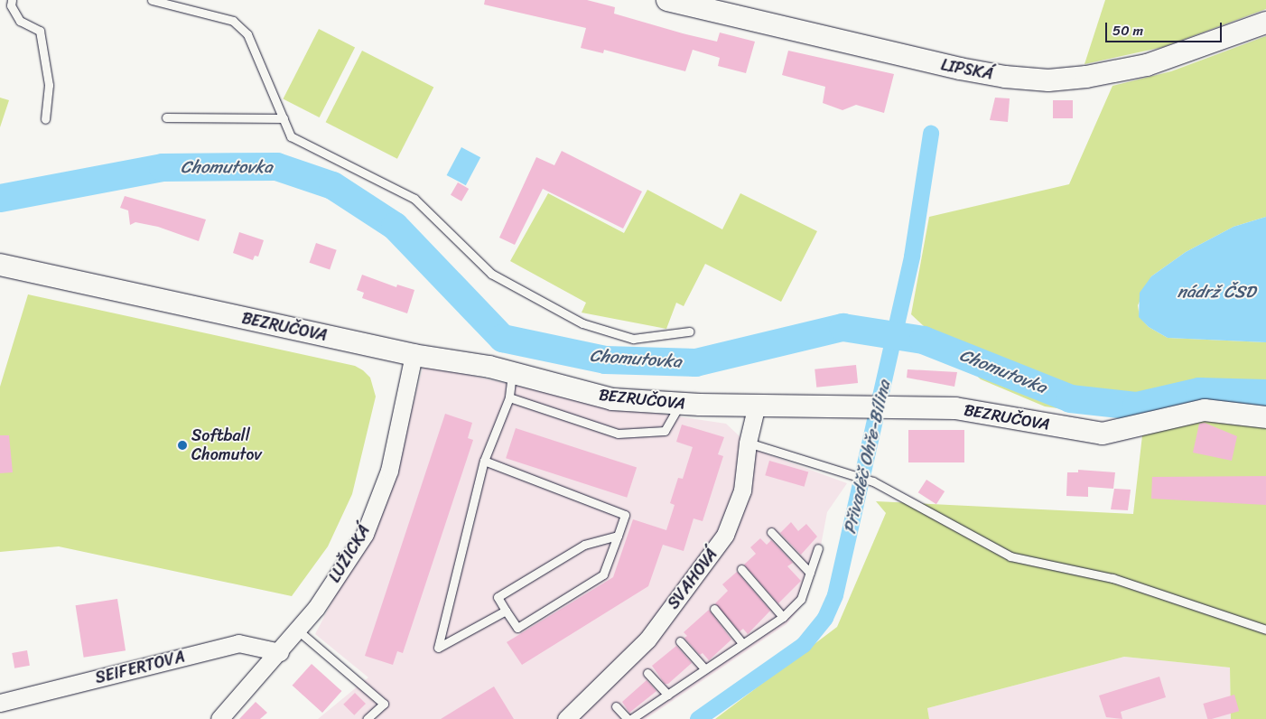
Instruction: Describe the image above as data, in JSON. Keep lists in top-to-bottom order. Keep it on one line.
{"streets":{"street":["LIPSKÁ","BEZRUČOVA","LUŽICKÁ","SVAHOVÁ","SEIFERTOVA"]},"crossings":[["BEZRUČOVA","LUŽICKÁ"],["BEZRUČOVA","SVAHOVÁ"],["LUŽICKÁ","SEIFERTOVA"]],"water":["Chomutovka","nádrž ČSD","Přivaděč Ohře-Bílina"],"places":["Softball Chomutov"],"scale_bar":"50 m"}
